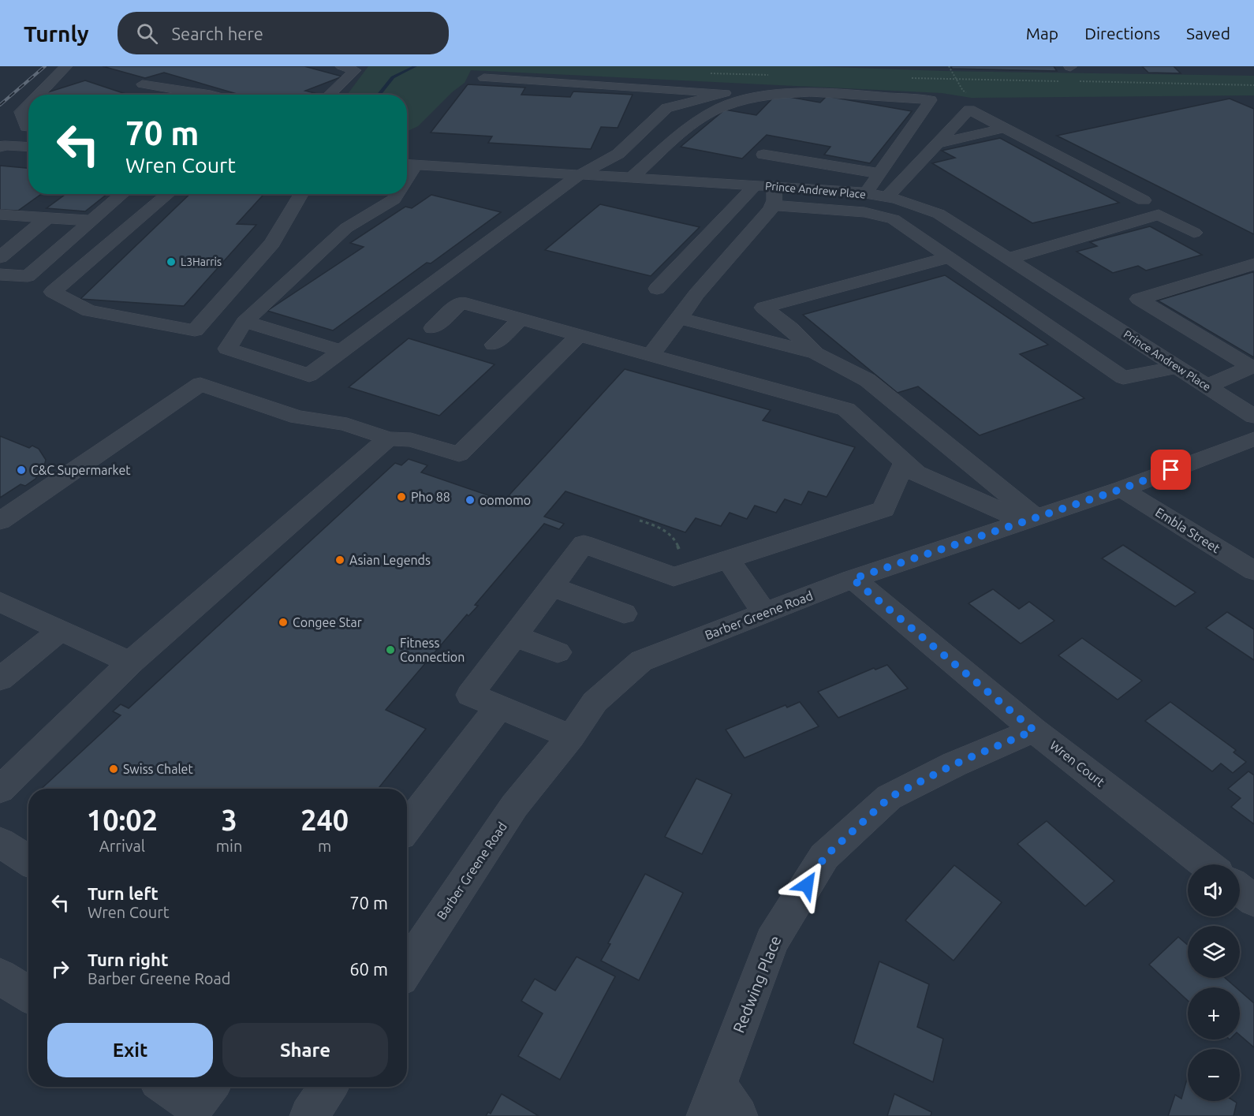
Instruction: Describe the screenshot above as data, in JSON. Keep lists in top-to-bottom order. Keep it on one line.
{"streets":{"street":["Prince Andrew Place","Embla Street","Barber Greene Road","Wren Court","Redwing Place"]},"crossings":[["Embla Street","Barber Greene Road"],["Barber Greene Road","Wren Court"],["Wren Court","Redwing Place"]],"places":["L3Harris","C&C Supermarket","Pho 88","oomomo","Asian Legends","Congee Star","Fitness Connection","Swiss Chalet"],"page":{"header":"Turnly","search":"Search here","nav":["Map","Directions","Saved"],"turn":["70 m","Wren Court"],"eta":["10:02","Arrival","3","min","240","m"],"map_buttons":["+","−"],"list":[{"name":"Turn left","note":"Wren Court","value":"70 m"},{"name":"Turn right","note":"Barber Greene Road","value":"60 m"}],"buttons":["Exit","Share"]}}
